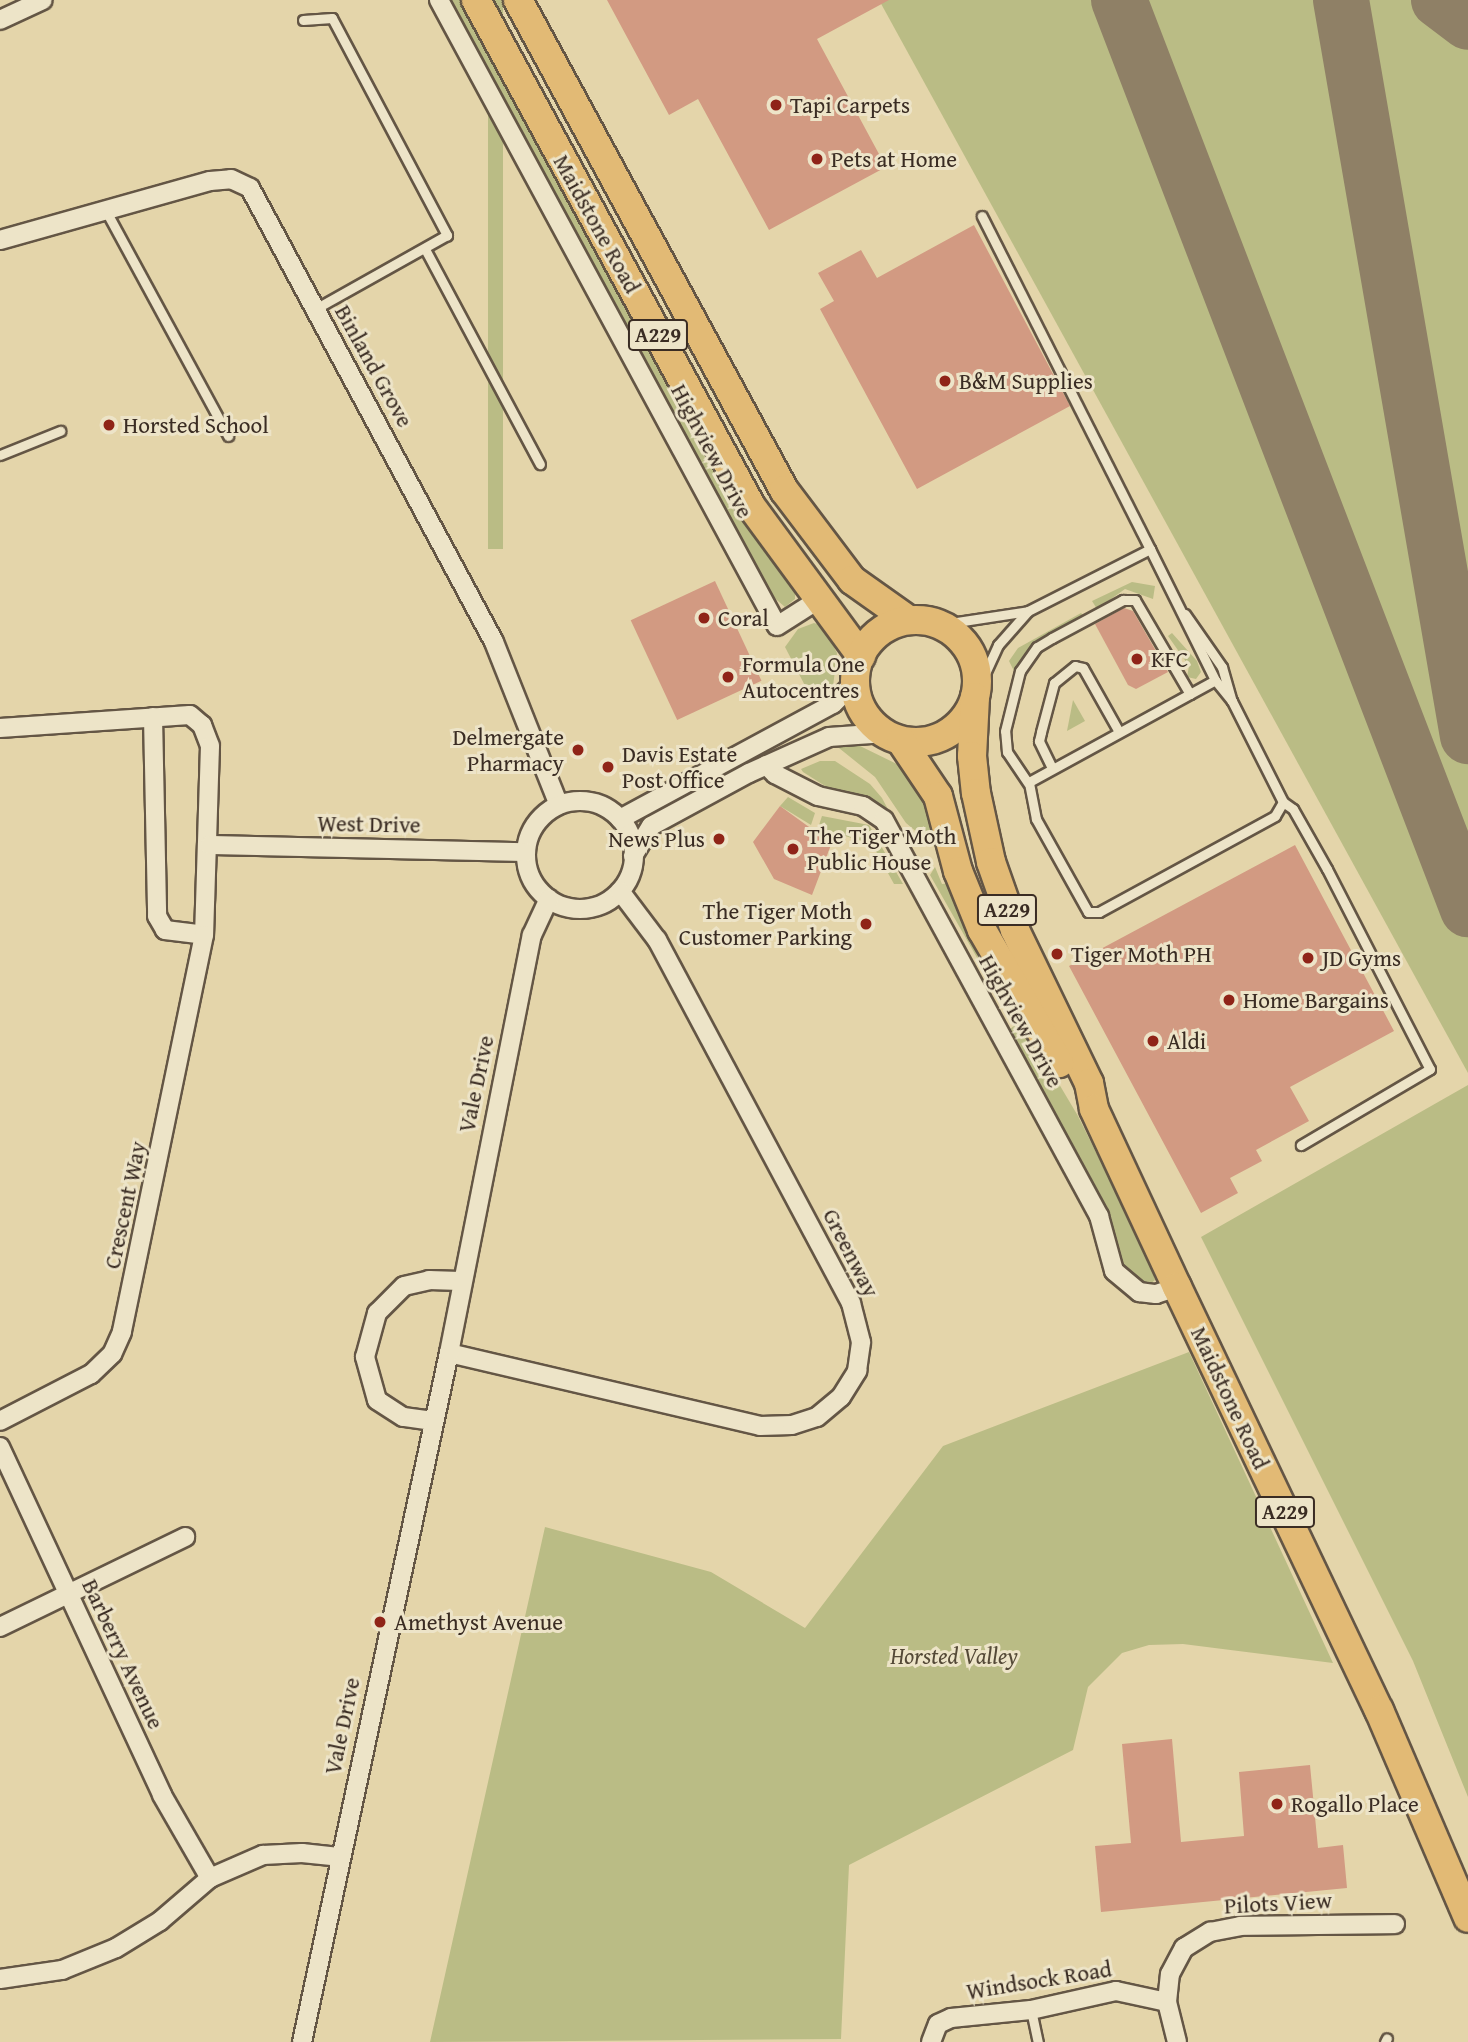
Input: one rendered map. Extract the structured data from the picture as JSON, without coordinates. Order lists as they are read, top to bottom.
{
  "streets": {
    "main road": ["Maidstone Road", "A229"],
    "street": [
      "Binland Grove",
      "Highview Drive",
      "West Drive",
      "Vale Drive",
      "Crescent Way",
      "Greenway",
      "Barberry Avenue",
      "Pilots View",
      "Windsock Road"
    ]
  },
  "crossings": [
    ["Maidstone Road", "A229"],
    ["Maidstone Road", "Highview Drive"],
    ["Binland Grove", "West Drive"],
    ["Binland Grove", "Vale Drive"],
    ["Binland Grove", "Greenway"],
    ["West Drive", "Vale Drive"],
    ["West Drive", "Crescent Way"],
    ["West Drive", "Greenway"],
    ["Vale Drive", "Greenway"],
    ["Pilots View", "Windsock Road"]
  ],
  "parks": ["Horsted Valley"],
  "places": [
    "Tapi Carpets",
    "Pets at Home",
    "B&M Supplies",
    "Horsted School",
    "Coral",
    "KFC",
    "Formula One Autocentres",
    "Delmergate Pharmacy",
    "Davis Estate Post Office",
    "News Plus",
    "The Tiger Moth Public House",
    "The Tiger Moth Customer Parking",
    "Tiger Moth PH",
    "JD Gyms",
    "Home Bargains",
    "Aldi",
    "Amethyst Avenue",
    "Rogallo Place"
  ]
}
